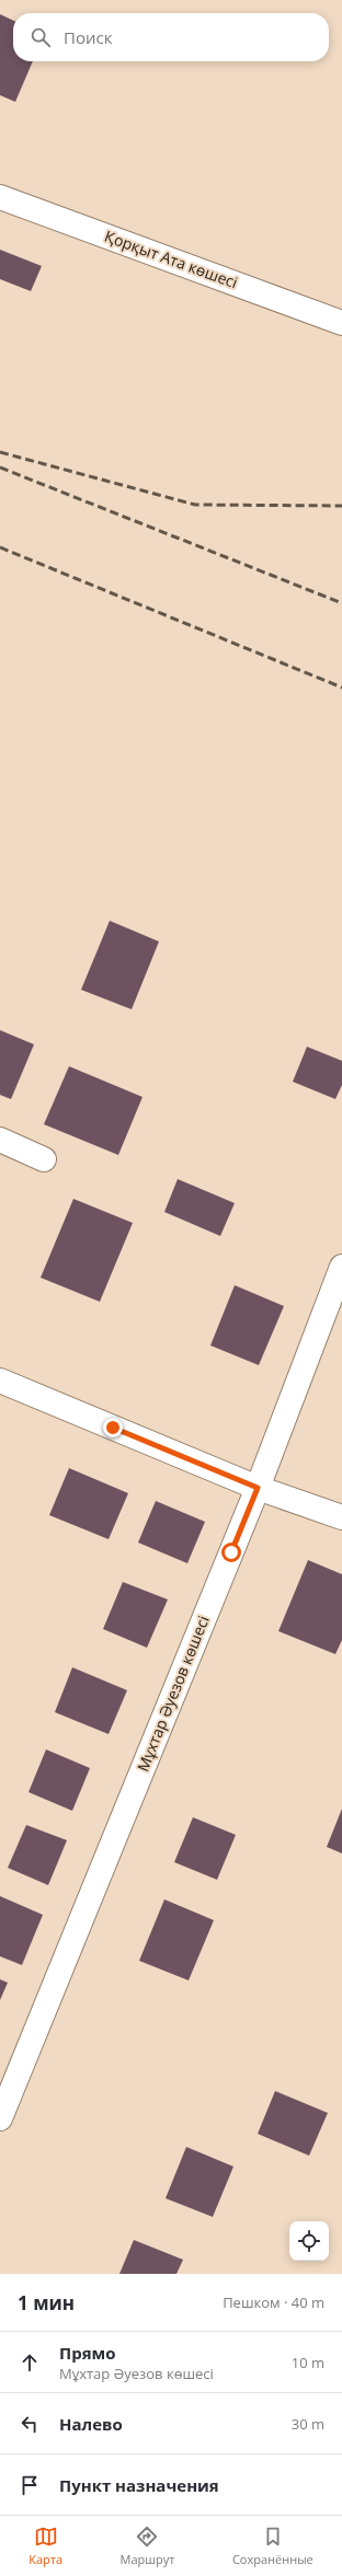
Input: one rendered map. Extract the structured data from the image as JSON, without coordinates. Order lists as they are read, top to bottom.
{
  "streets": {
    "street": ["Қорқыт Ата көшесі", "Мұхтар Әуезов көшесі"]
  },
  "page": {
    "search": "Поиск",
    "heading": ["1 мин", "Пешком · 40 m"],
    "list": [
      ["Прямо", "Мұхтар Әуезов көшесі", "10 m"],
      ["Налево", "30 m"],
      "Пункт назначения"
    ],
    "nav": ["Карта", "Маршрут", "Сохранённые"]
  }
}
